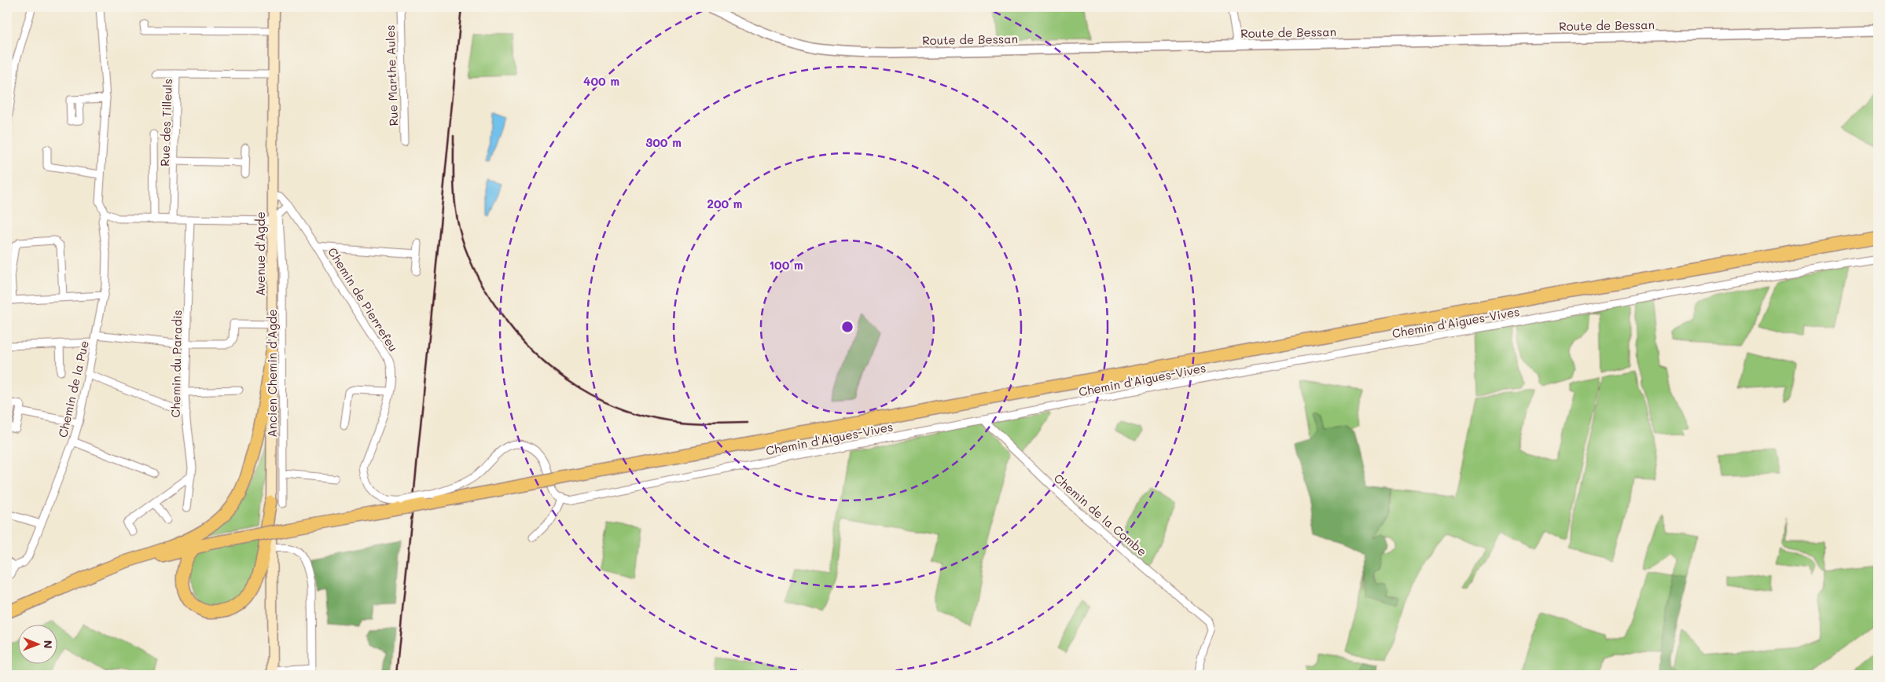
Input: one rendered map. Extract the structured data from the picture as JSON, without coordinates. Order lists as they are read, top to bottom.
{
  "streets": {
    "main road": ["Avenue d'Agde"],
    "street": [
      "Route de Bessan",
      "Rue Marthe Aules",
      "Rue des Tilleuls",
      "Chemin de Pierrefeu",
      "Chemin d'Aigues-Vives",
      "Chemin du Paradis",
      "Ancien Chemin d'Agde",
      "Chemin de la Pue",
      "Chemin de la Combe"
    ]
  },
  "crossings": [
    ["Rue des Tilleuls", "Avenue d'Agde"],
    ["Avenue d'Agde", "Chemin de Pierrefeu"],
    ["Avenue d'Agde", "Ancien Chemin d'Agde"],
    ["Chemin de Pierrefeu", "Ancien Chemin d'Agde"],
    ["Chemin d'Aigues-Vives", "Chemin de la Combe"]
  ],
  "north": "right",
  "rings": [
    "400 m",
    "300 m",
    "200 m",
    "100 m"
  ]
}
